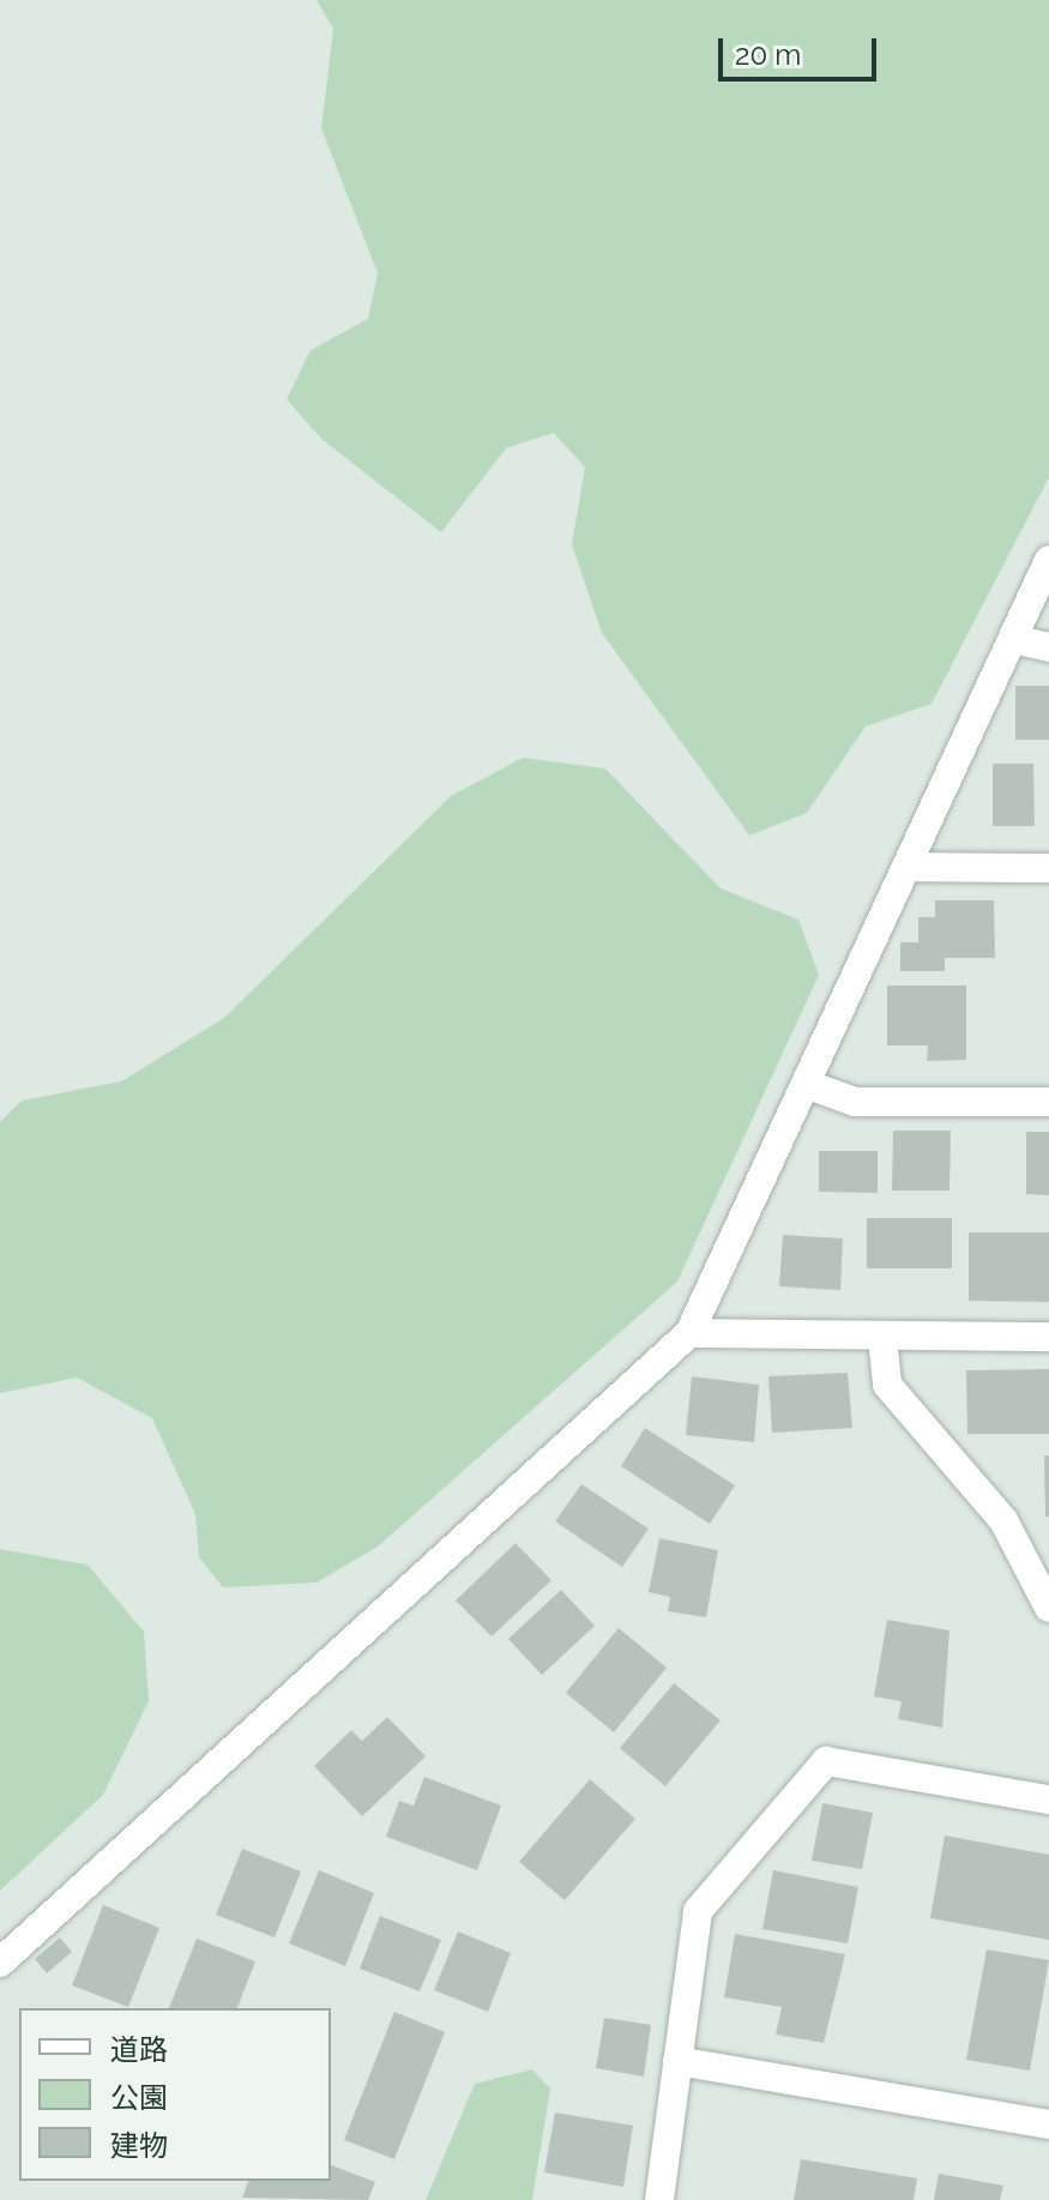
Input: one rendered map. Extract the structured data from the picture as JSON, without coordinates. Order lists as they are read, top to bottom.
{
  "legend": ["道路", "公園", "建物"],
  "scale_bar": "20 m"
}
